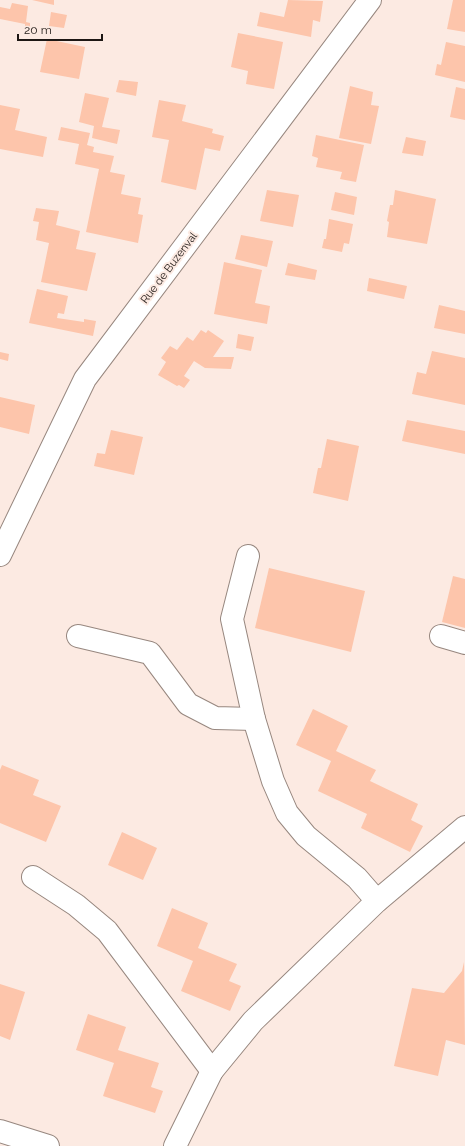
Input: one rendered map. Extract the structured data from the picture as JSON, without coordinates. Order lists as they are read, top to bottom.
{
  "streets": {
    "street": ["Rue de Buzenval"]
  },
  "scale_bar": "20 m"
}
